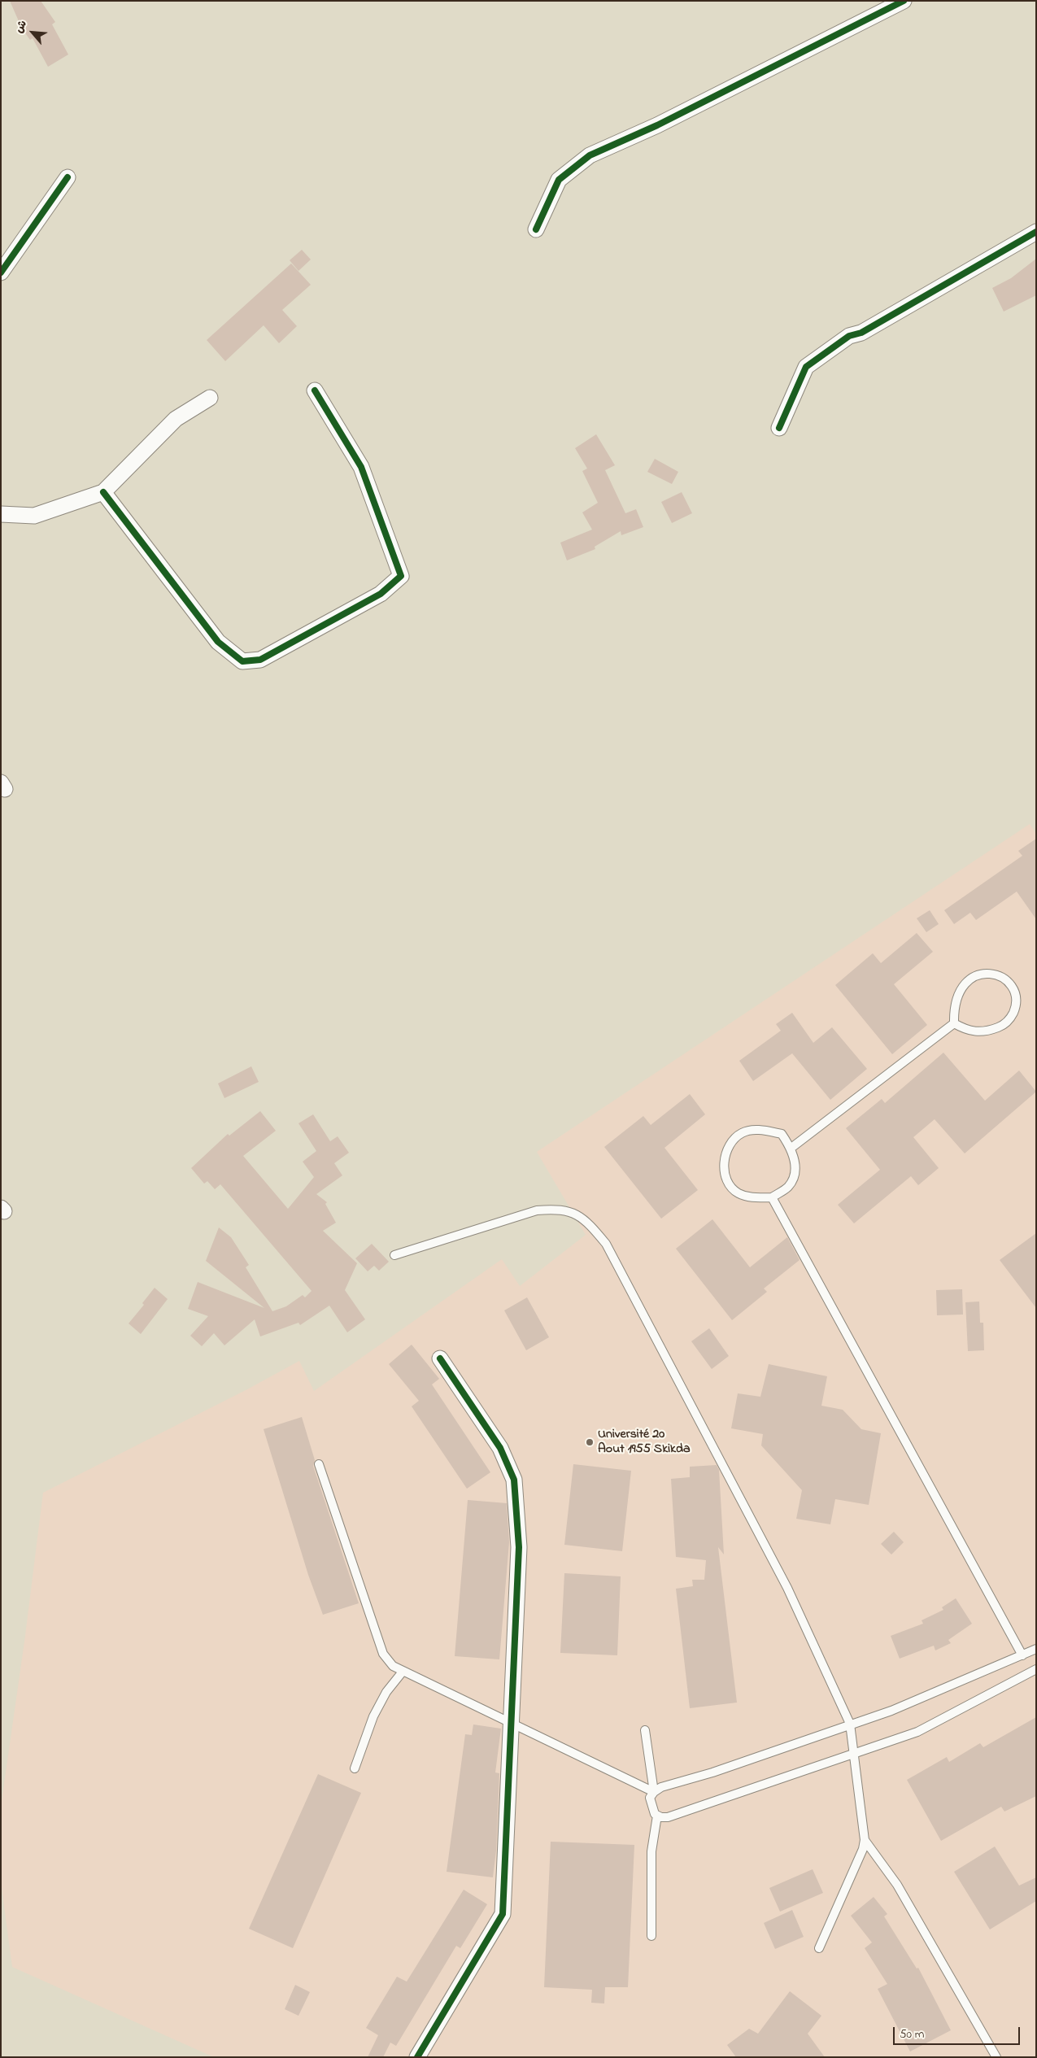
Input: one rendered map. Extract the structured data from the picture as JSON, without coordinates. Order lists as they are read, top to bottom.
{
  "places": ["Université 20 Aout 1955 Skikda"],
  "scale_bar": "50 m",
  "north": "top left"
}
